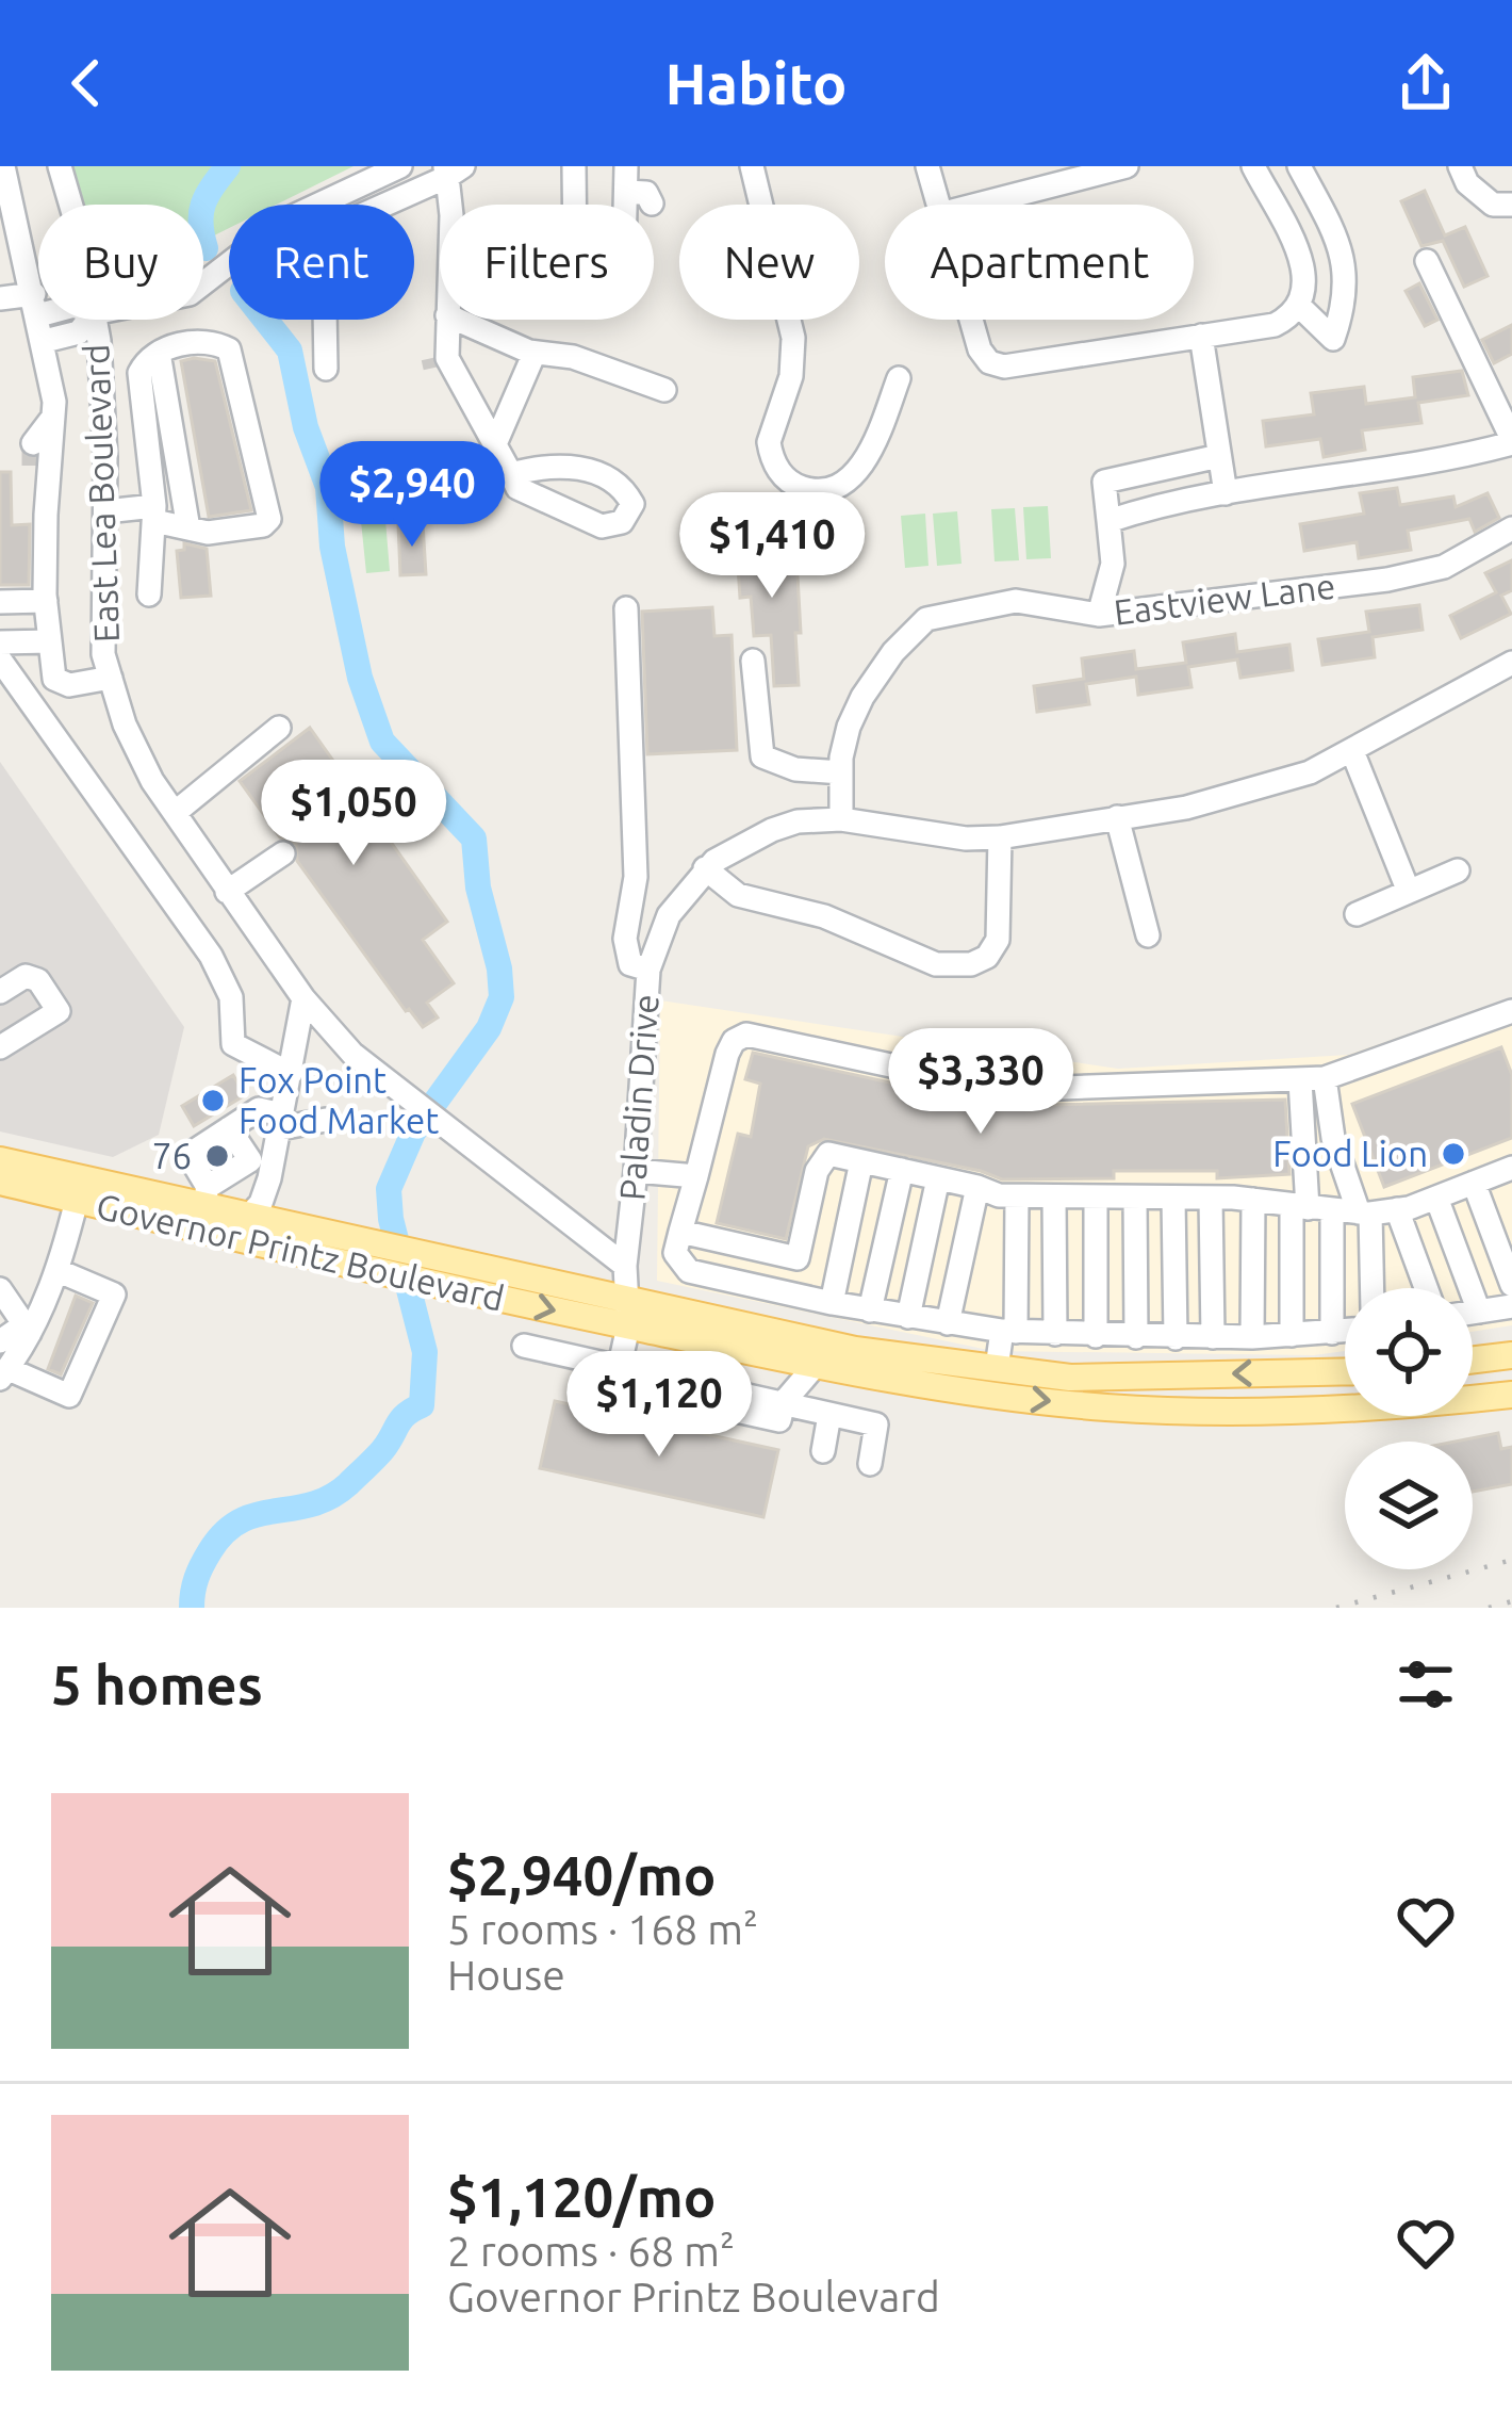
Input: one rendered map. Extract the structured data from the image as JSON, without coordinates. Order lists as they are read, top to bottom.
{
  "streets": {
    "main road": ["Governor Printz Boulevard"],
    "street": ["East Lea Boulevard", "Eastview Lane", "Paladin Drive"]
  },
  "crossings": [
    ["East Lea Boulevard", "Paladin Drive"],
    ["Eastview Lane", "Paladin Drive"],
    ["Paladin Drive", "Governor Printz Boulevard"]
  ],
  "places": ["Fox Point Food Market", "Food Lion", "76"],
  "page": {
    "header": "Habito",
    "chip": [
      "Buy",
      "Rent",
      "Filters",
      "New",
      "Apartment"
    ],
    "price": [
      "$2,940",
      "$1,410",
      "$1,050",
      "$3,330",
      "$1,120"
    ],
    "heading": "5 homes",
    "list": [
      {
        "name": "$2,940/mo",
        "note": "5 rooms · 168 m² · House"
      },
      {
        "name": "$1,120/mo",
        "note": "2 rooms · 68 m² · Governor Printz Boulevard"
      }
    ]
  }
}
